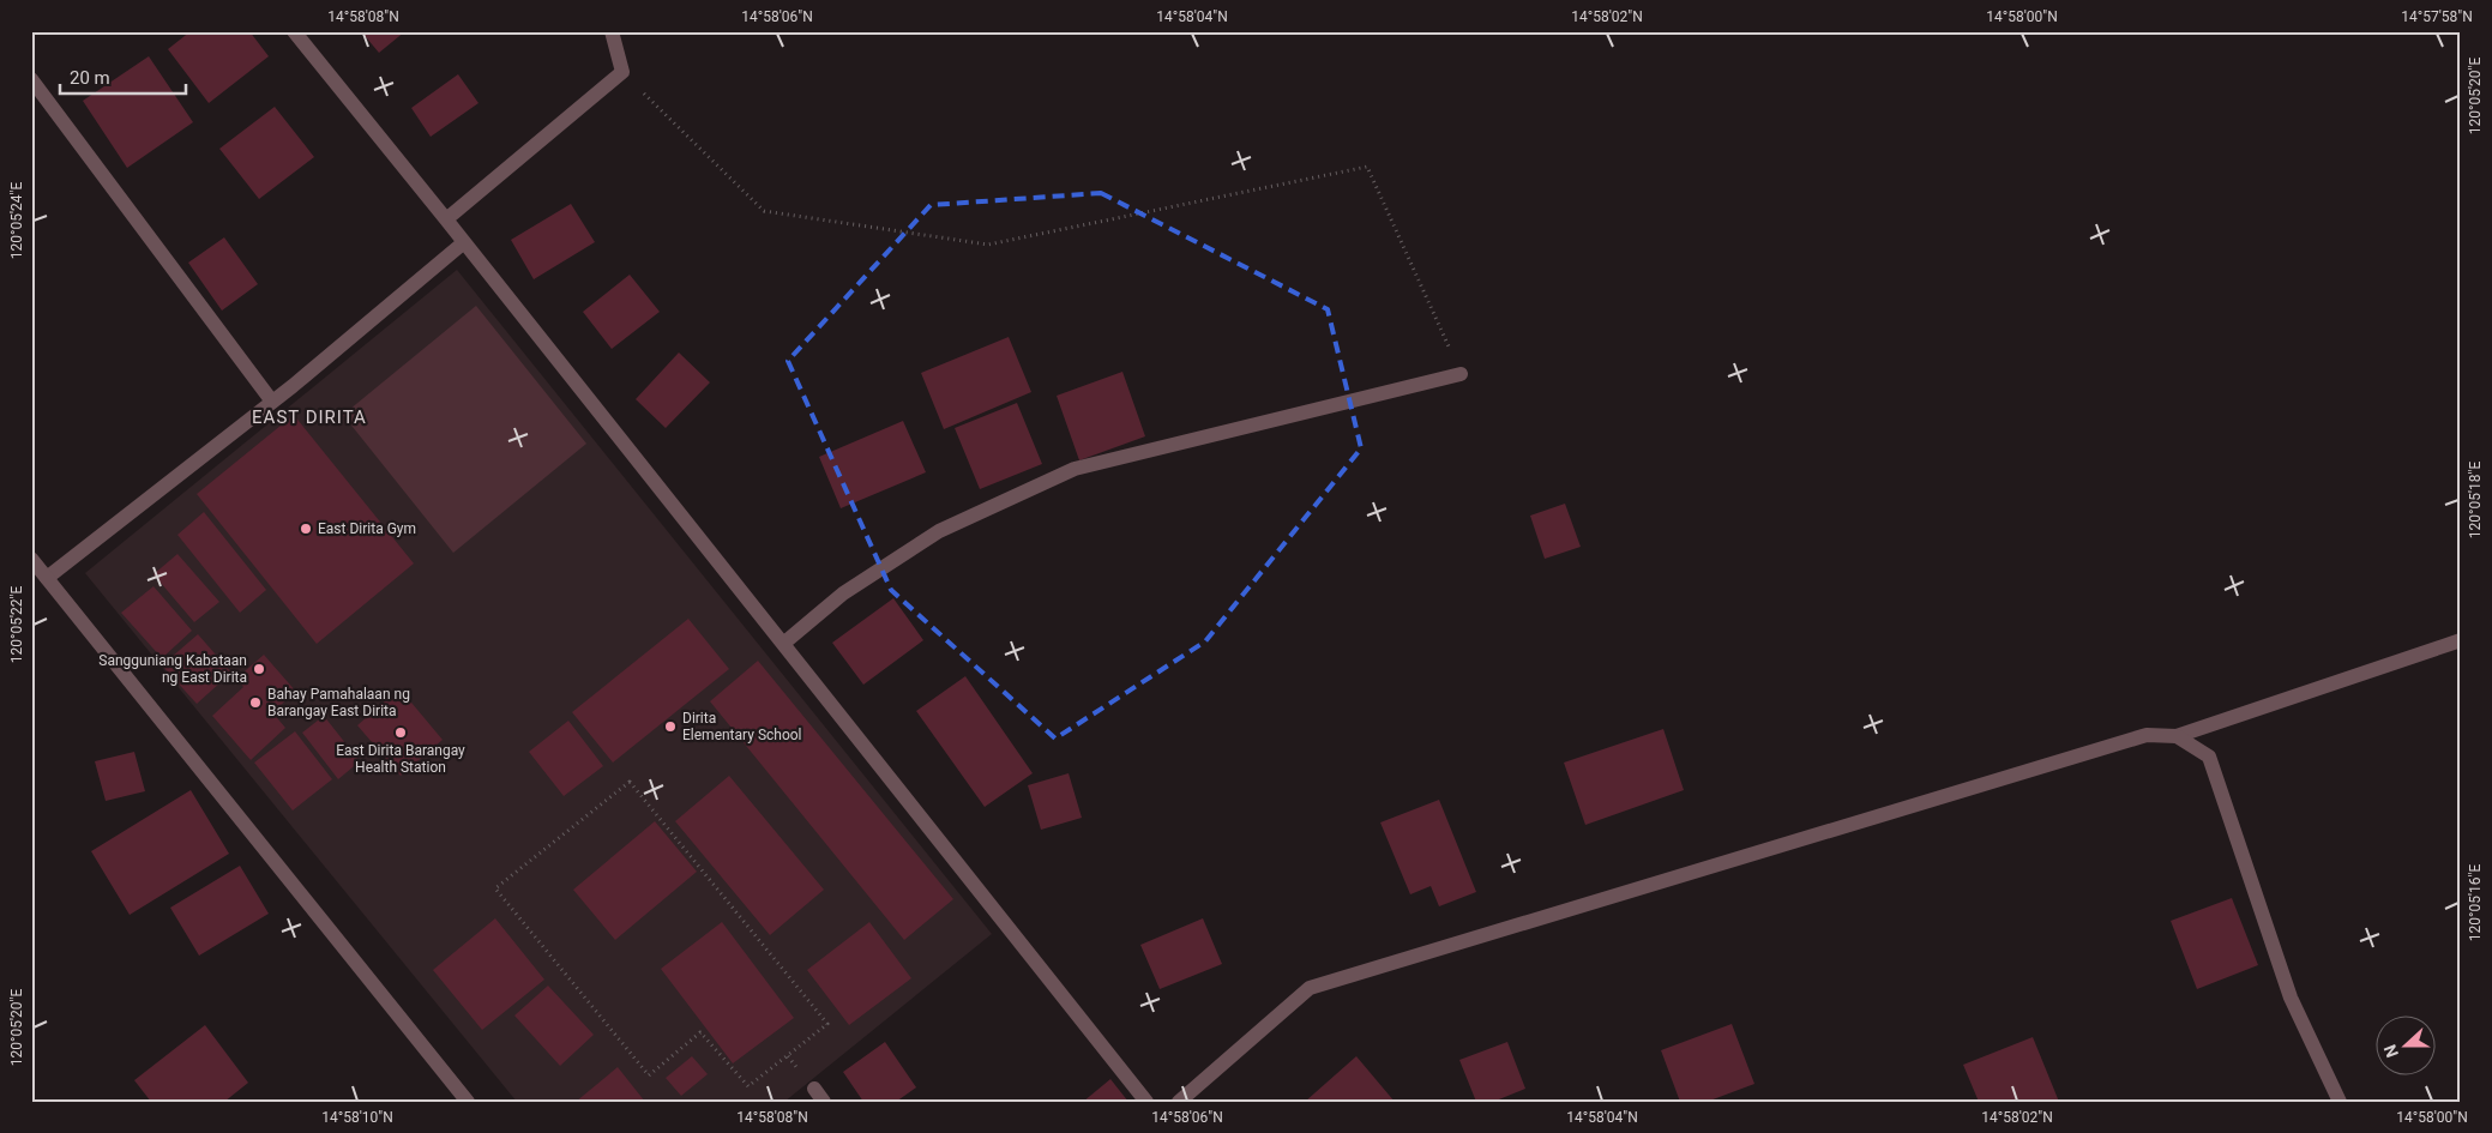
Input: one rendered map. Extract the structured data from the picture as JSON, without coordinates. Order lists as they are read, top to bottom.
{
  "districts": ["EAST DIRITA"],
  "places": [
    "East Dirita Gym",
    "Sangguniang Kabataan ng East Dirita",
    "Bahay Pamahalaan ng Barangay East Dirita",
    "Dirita Elementary School",
    "East Dirita Barangay Health Station"
  ],
  "scale_bar": "20 m",
  "north": "left",
  "coordinates": [
    "14°58'08\"N",
    "14°58'06\"N",
    "14°58'04\"N",
    "14°58'02\"N",
    "14°58'00\"N",
    "14°57'58\"N",
    "120°05'20\"E",
    "120°05'24\"E",
    "120°05'18\"E",
    "120°05'22\"E",
    "120°05'16\"E",
    "14°58'10\"N"
  ]
}
